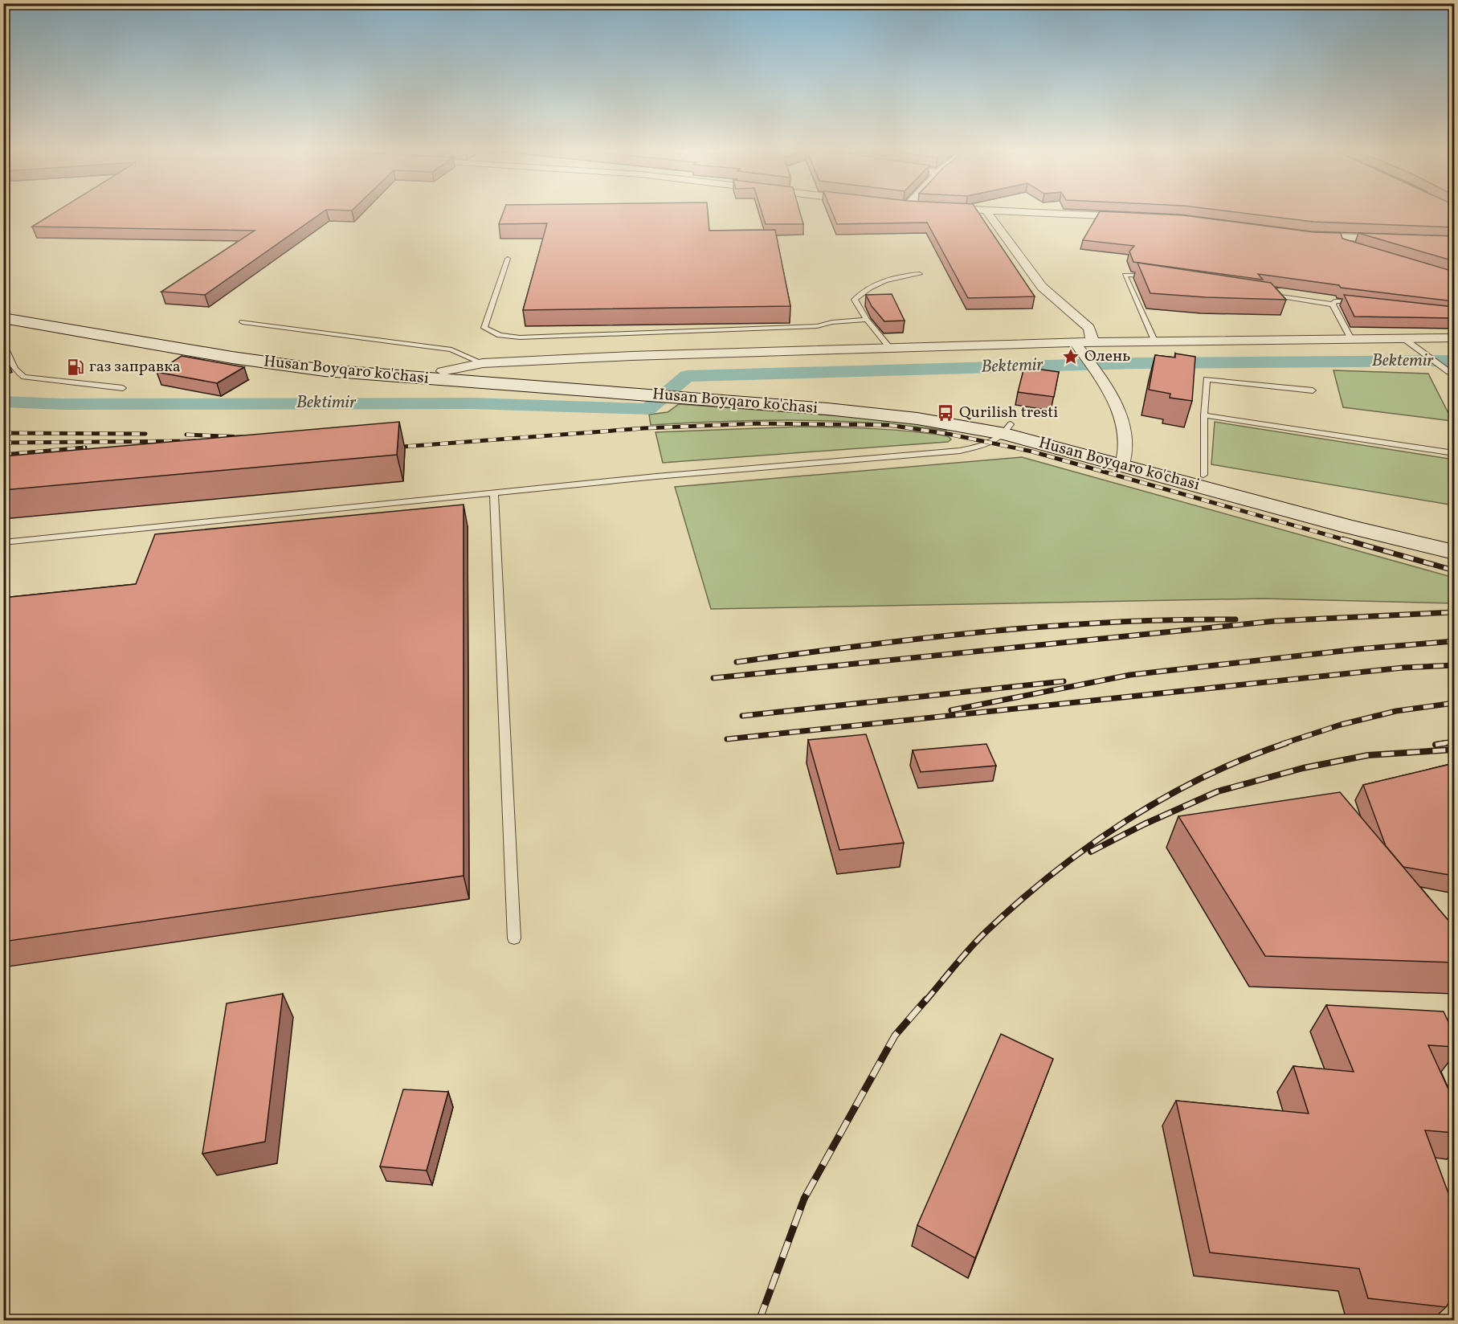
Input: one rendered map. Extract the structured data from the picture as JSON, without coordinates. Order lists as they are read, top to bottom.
{
  "streets": {
    "main road": ["Husan Boyqaro ko'chasi"]
  },
  "water": ["Bektemir", "Bektimir"],
  "places": {
    "place": ["Олень"],
    "fuel station": ["газ заправка"],
    "bus stop": ["Qurilish tresti"]
  }
}
